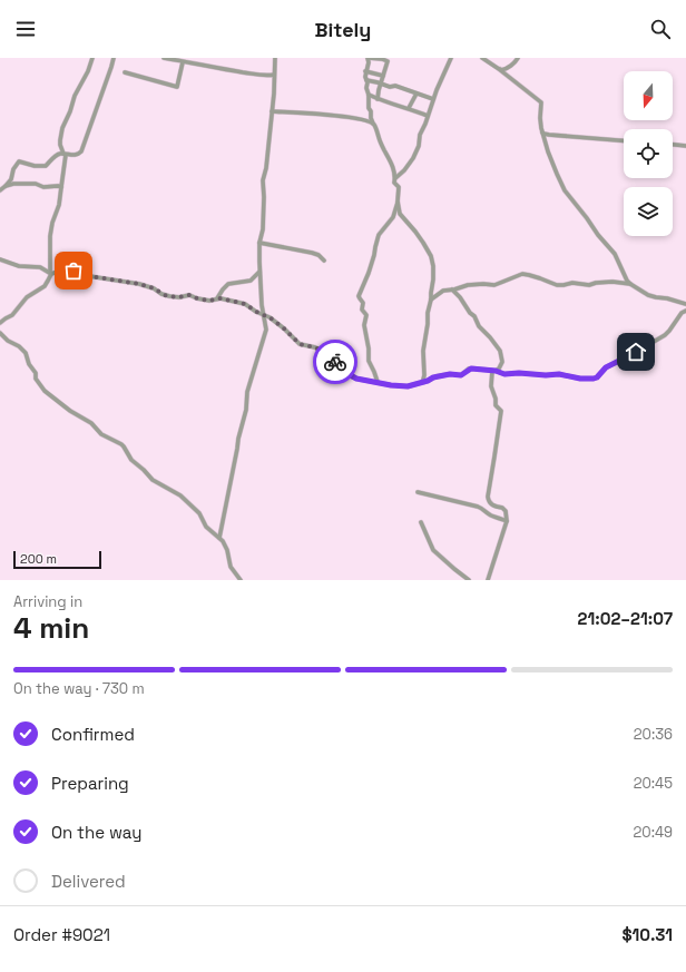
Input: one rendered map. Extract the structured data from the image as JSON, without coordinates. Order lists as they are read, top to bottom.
{
  "scale_bar": "200 m",
  "north": "bottom",
  "page": {
    "header": "Bitely",
    "scale": "200 m",
    "heading": ["4 min", "Arriving in", "21:02–21:07"],
    "panel": ["Order #9021", "$10.31"],
    "bar": "On the way · 730 m",
    "list": [
      ["Confirmed", "20:36"],
      ["Preparing", "20:45"],
      ["On the way", "20:49"],
      "Delivered"
    ]
  }
}
